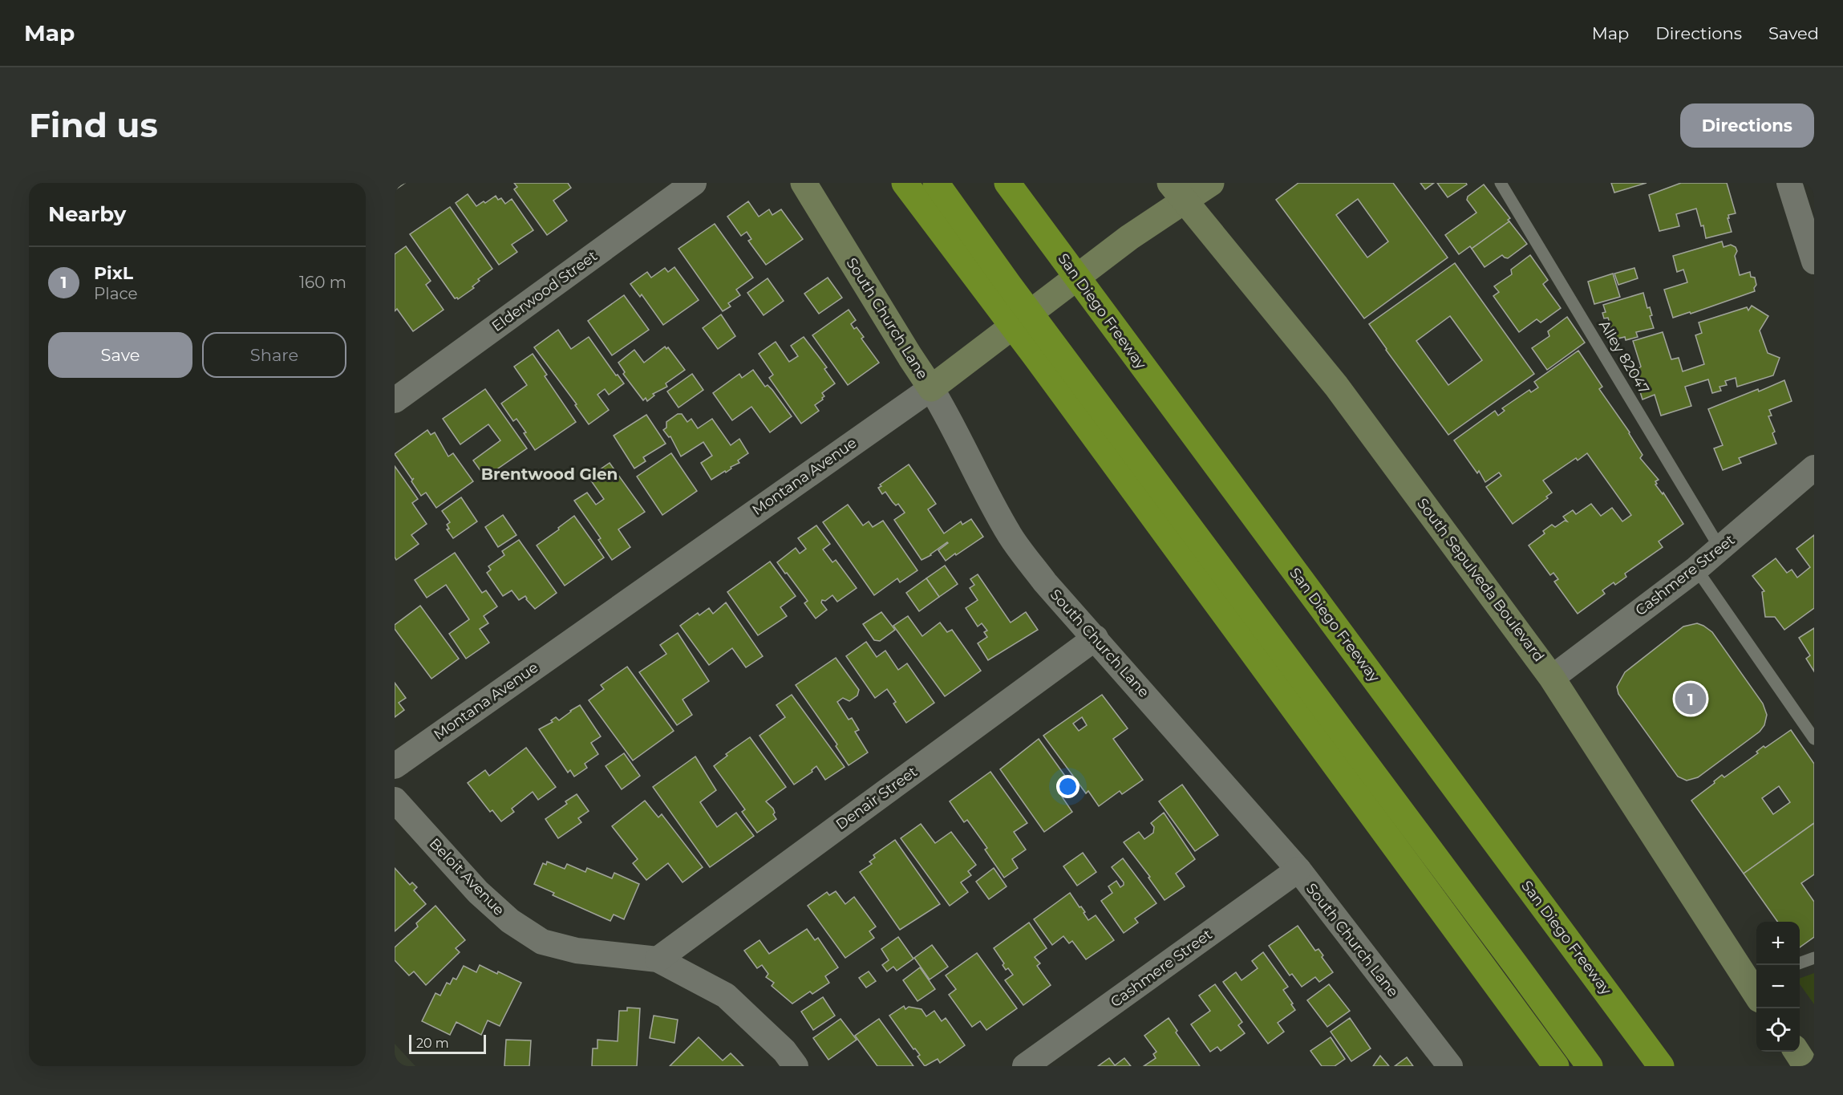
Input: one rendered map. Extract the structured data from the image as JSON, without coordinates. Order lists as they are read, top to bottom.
{
  "streets": {
    "highway": ["San Diego Freeway"],
    "main road": ["South Church Lane", "Montana Avenue", "South Sepulveda Boulevard"],
    "street": [
      "Elderwood Street",
      "Cashmere Street",
      "Denair Street",
      "Beloit Avenue"
    ],
    "lane": ["Alley 82047"]
  },
  "crossings": [
    ["South Church Lane", "Montana Avenue"],
    ["South Church Lane", "Cashmere Street"],
    ["South Church Lane", "Denair Street"],
    ["Alley 82047", "Cashmere Street"],
    ["Montana Avenue", "South Sepulveda Boulevard"],
    ["Cashmere Street", "South Sepulveda Boulevard"],
    ["Denair Street", "Beloit Avenue"]
  ],
  "districts": ["Brentwood Glen"],
  "scale_bar": "20 m",
  "page": {
    "header": "Map",
    "nav": ["Map", "Directions", "Saved"],
    "buttons": [
      "Directions",
      ["Save", "Share"]
    ],
    "title": "Find us",
    "heading": "Nearby",
    "list": [
      {
        "mark": "1",
        "name": "PixL",
        "note": "Place",
        "value": "160 m"
      }
    ],
    "pins": "1",
    "map_buttons": ["+", "−"],
    "scale": "20 m"
  }
}
